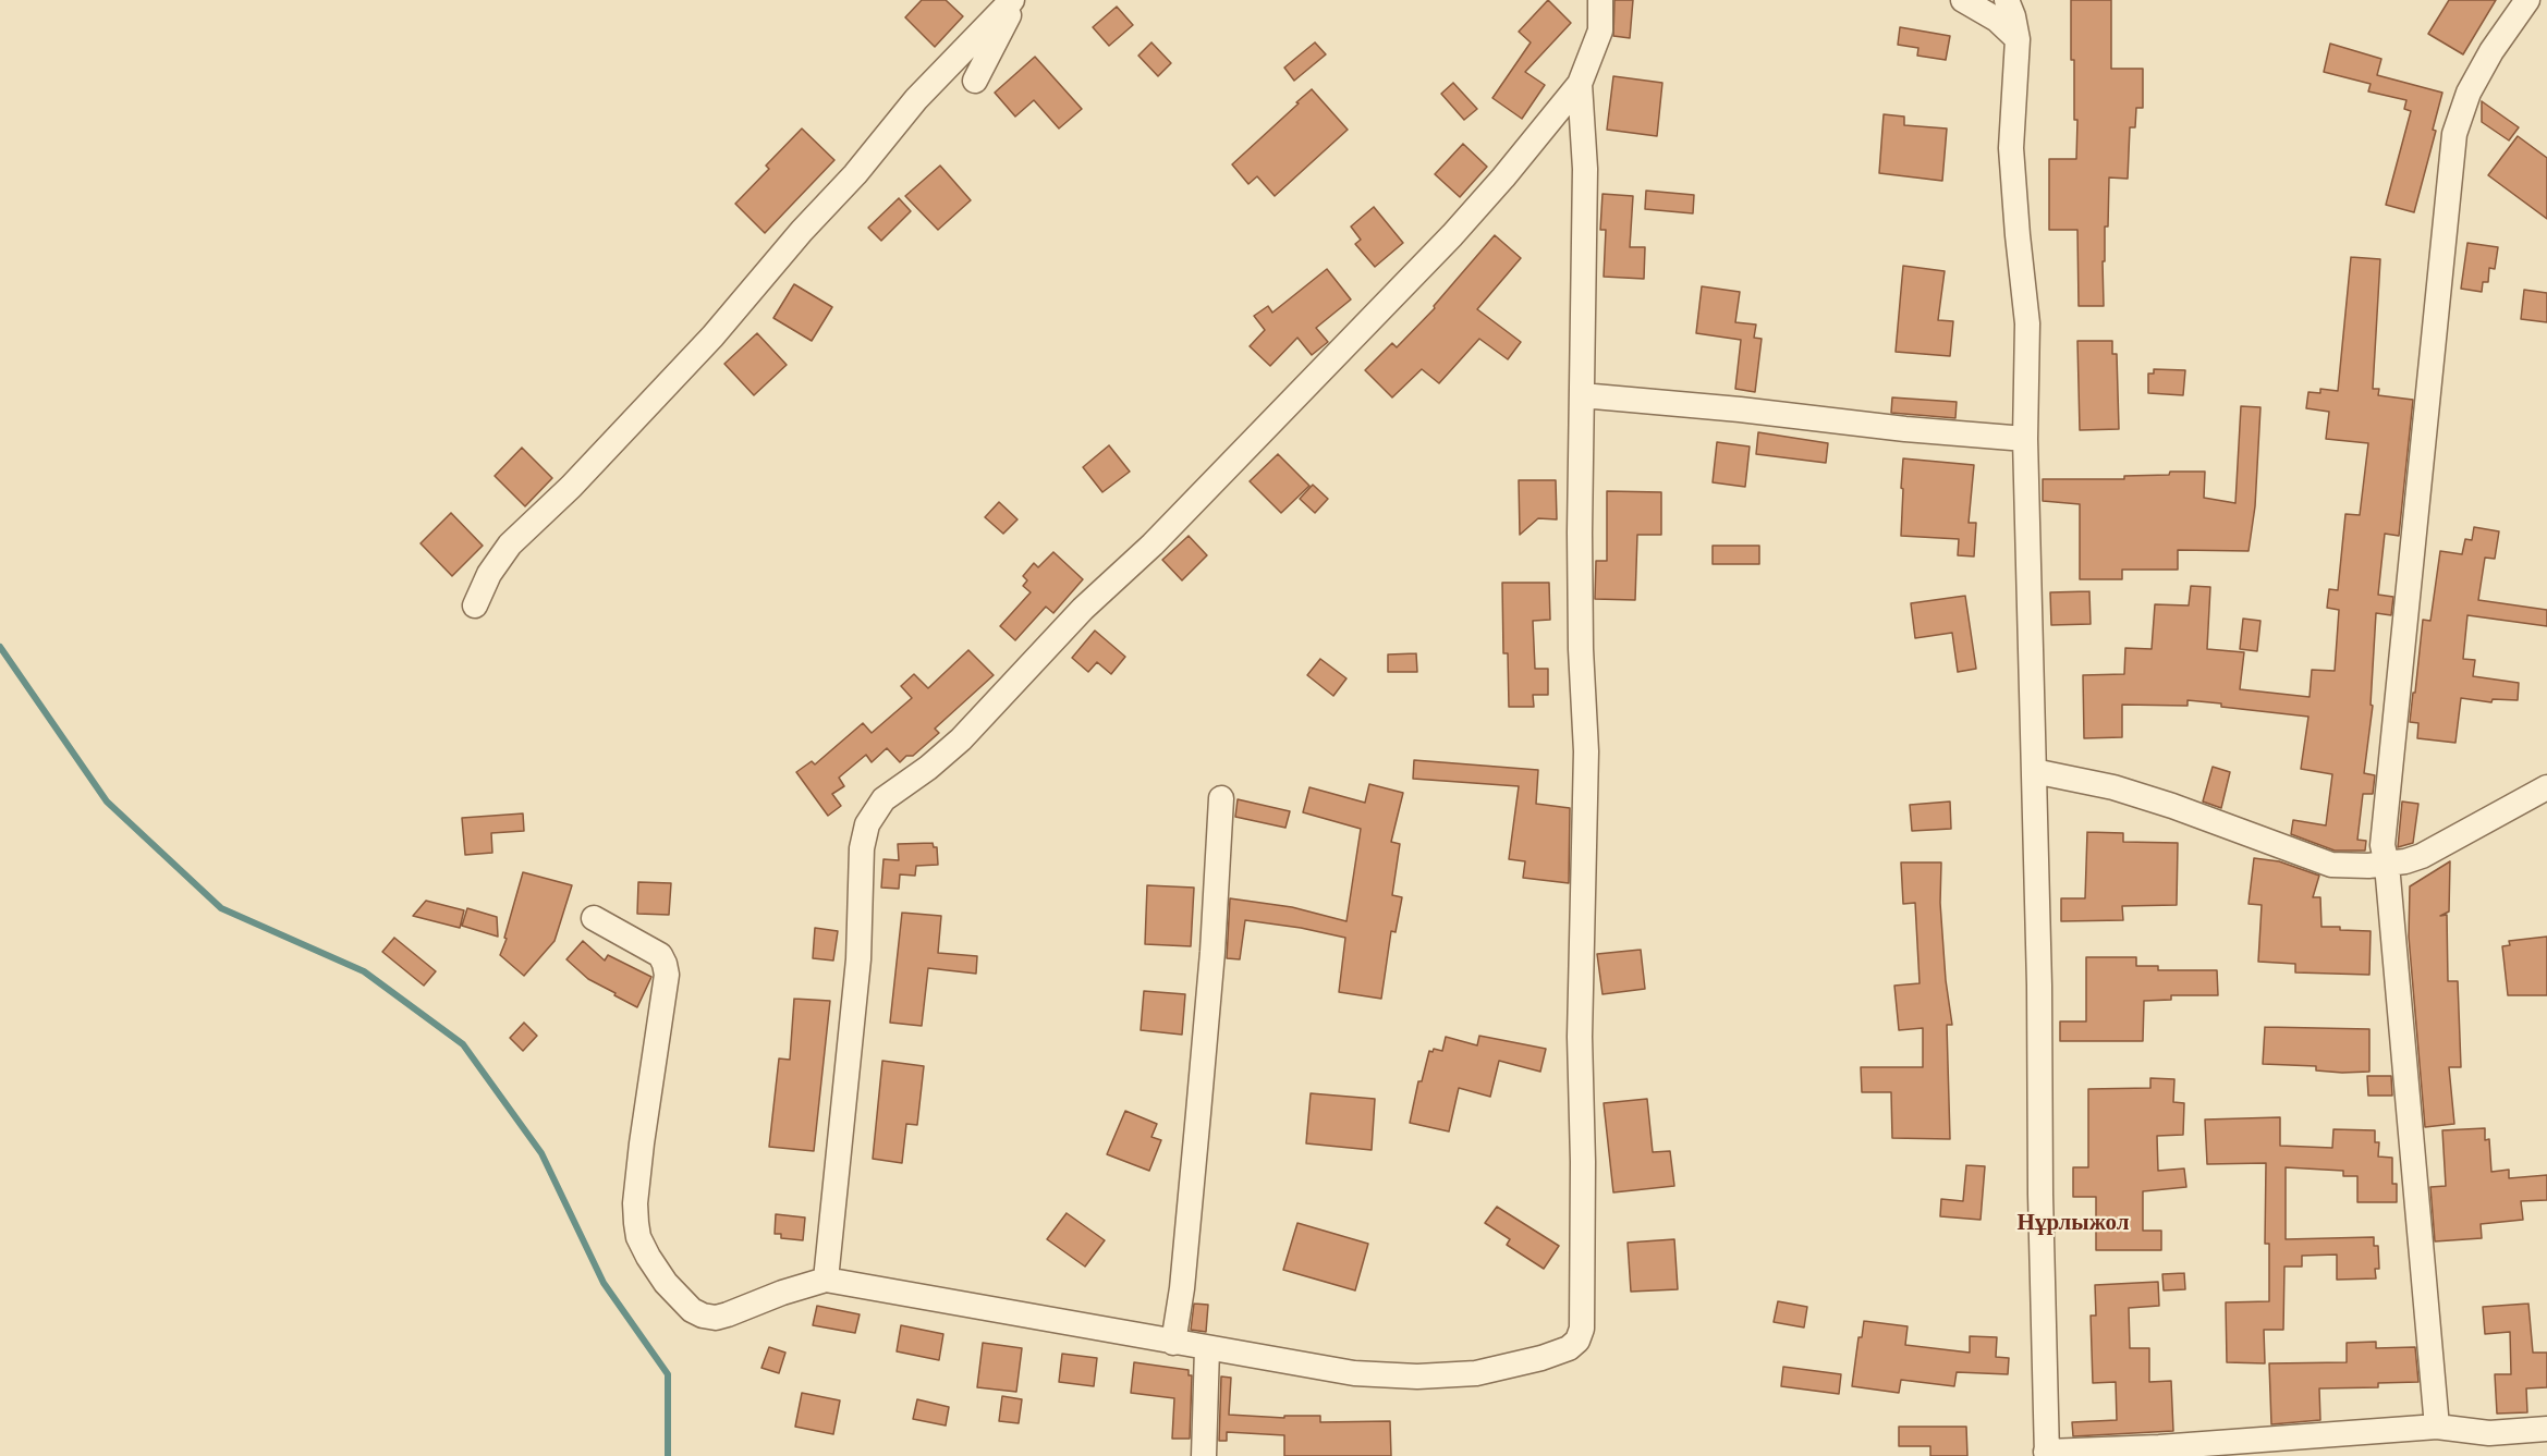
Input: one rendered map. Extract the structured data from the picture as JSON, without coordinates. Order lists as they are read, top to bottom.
{
  "districts": ["Нұрлыжол"]
}
